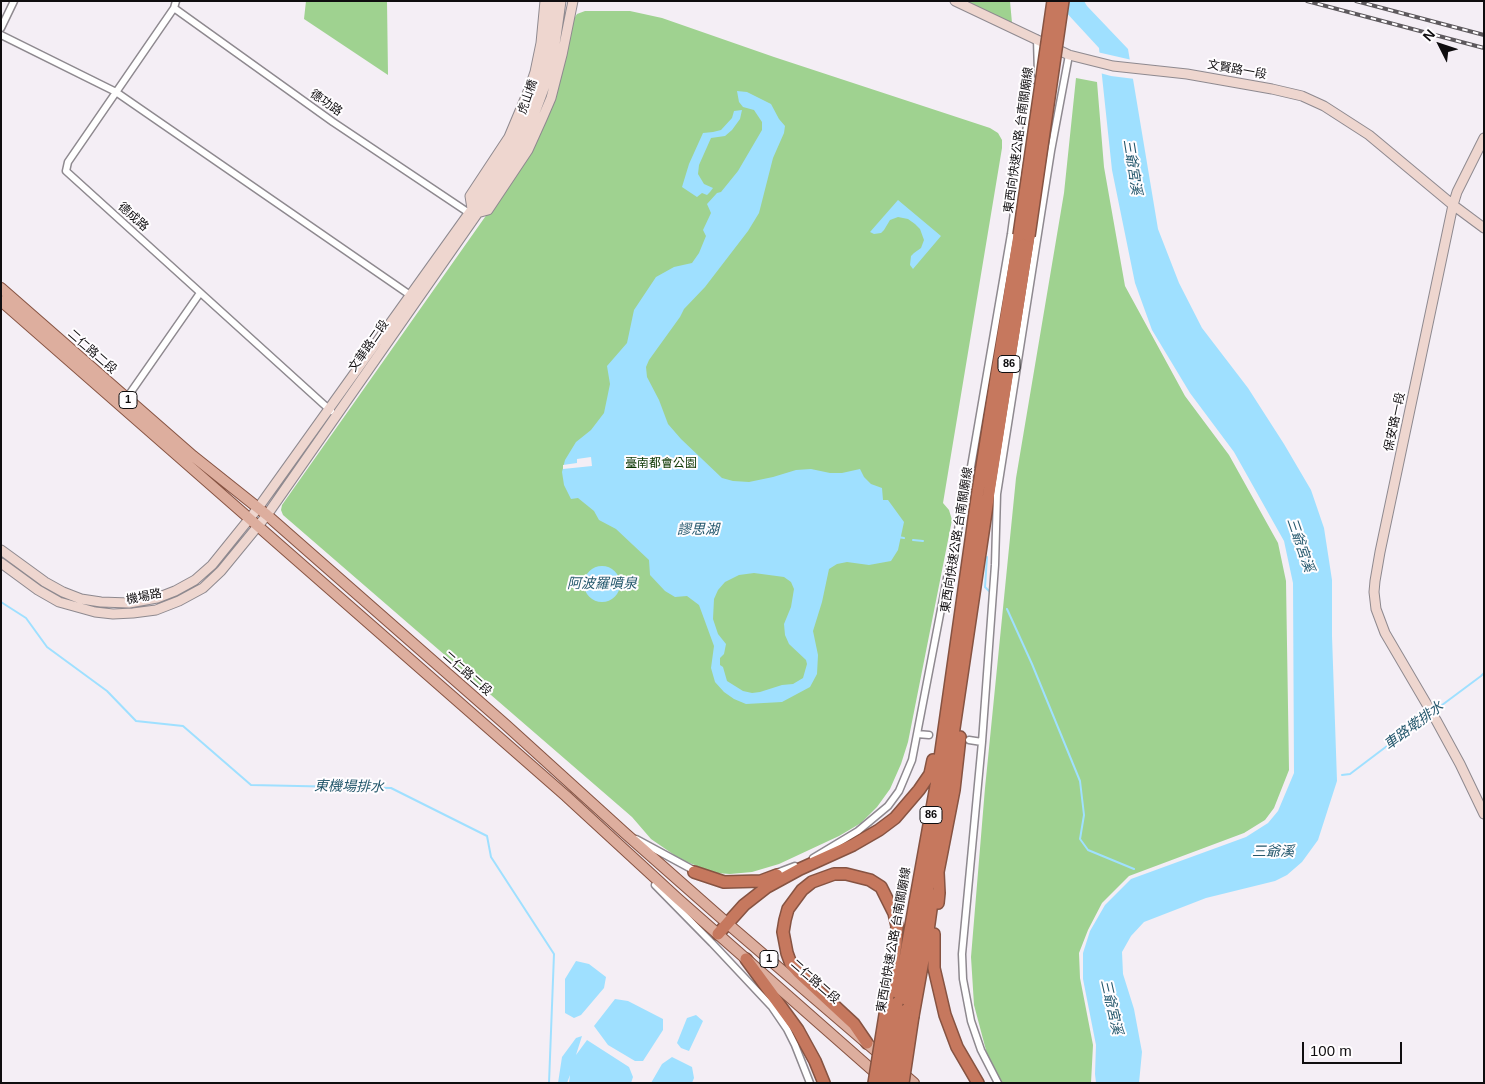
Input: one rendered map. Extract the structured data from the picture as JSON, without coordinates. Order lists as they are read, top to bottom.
{
  "streets": {
    "highway": ["東西向快速公路 台南關廟線", "86"],
    "main road": ["二仁路二段", "1"],
    "street": [
      "文賢路一段",
      "虎山橋",
      "德功路",
      "德成路",
      "文華路二段",
      "保安路一段",
      "機場路"
    ]
  },
  "crossings": [
    ["文賢路一段", "保安路一段"],
    ["虎山橋", "文華路二段"],
    ["德功路", "德成路"],
    ["德功路", "文華路二段"],
    ["東西向快速公路 台南關廟線", "二仁路二段"],
    ["德成路", "文華路二段"],
    ["文華路二段", "二仁路二段"],
    ["文華路二段", "機場路"],
    ["二仁路二段", "機場路"]
  ],
  "water": [
    "三爺宮溪",
    "謬思湖",
    "阿波羅噴泉",
    "車路墘排水",
    "東機場排水",
    "三爺溪"
  ],
  "parks": ["臺南都會公園"],
  "scale_bar": "100 m",
  "north": "top left"
}
